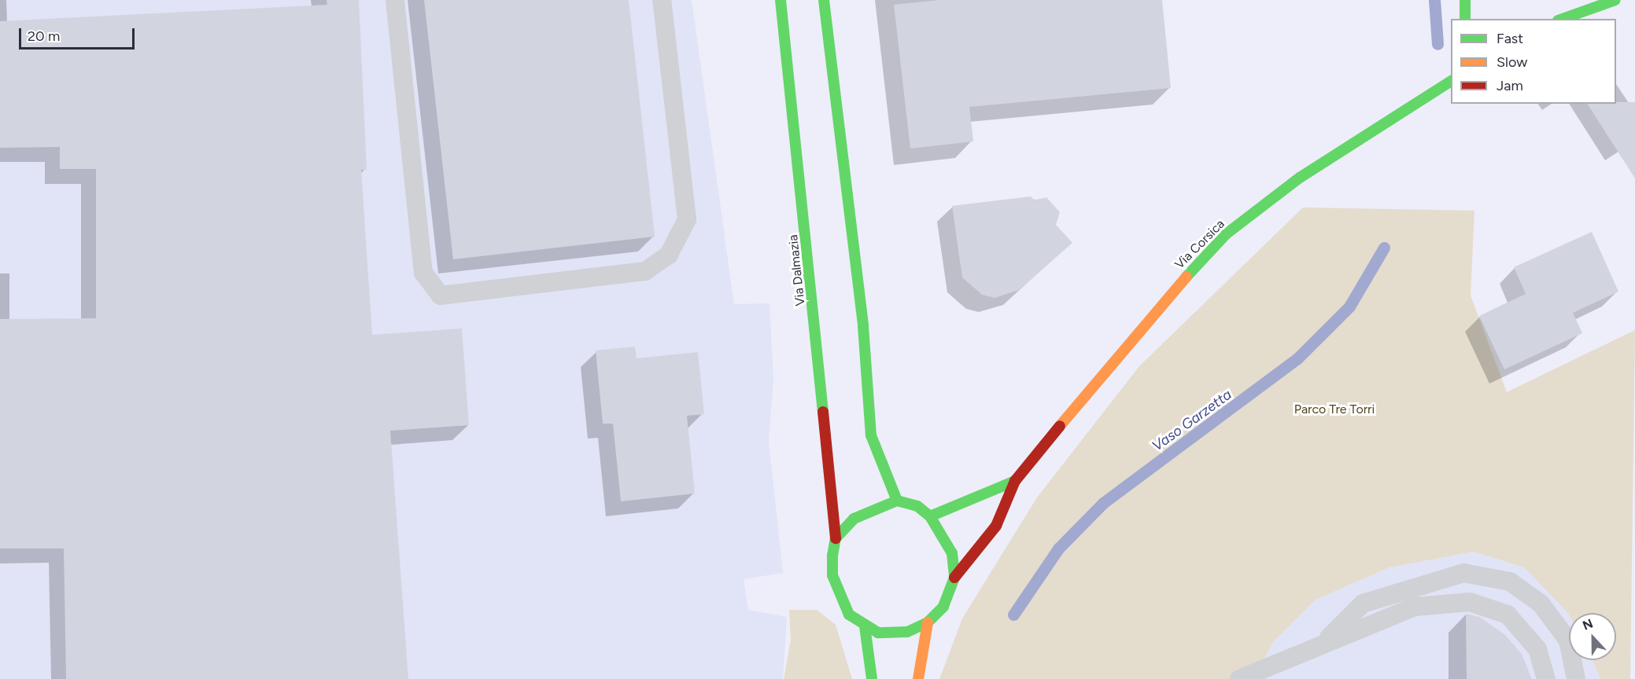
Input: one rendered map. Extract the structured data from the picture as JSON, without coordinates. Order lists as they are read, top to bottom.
{
  "streets": {
    "main road": ["Via Corsica", "Via Dalmazia"]
  },
  "crossings": [
    ["Via Corsica", "Via Dalmazia"]
  ],
  "water": ["Vaso Garzetta"],
  "parks": ["Parco Tre Torri"],
  "legend": ["Fast", "Slow", "Jam"],
  "scale_bar": "20 m",
  "north": "top"
}
